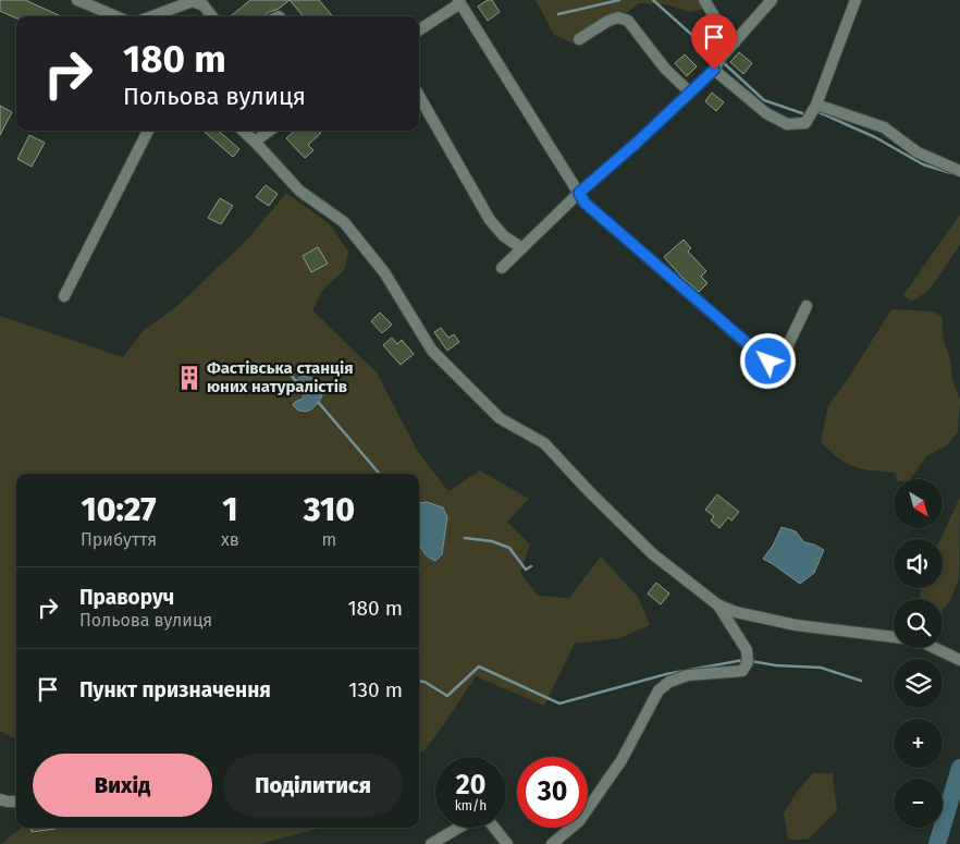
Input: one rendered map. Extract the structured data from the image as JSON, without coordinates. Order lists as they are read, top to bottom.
{
  "places": {
    "building": ["Фастівська станція юних натуралістів"]
  },
  "north": "bottom right",
  "page": {
    "turn": ["180 m", "Польова вулиця"],
    "eta": [
      "10:27",
      "Прибуття",
      "1",
      "хв",
      "310",
      "m"
    ],
    "map_buttons": ["+", "−"],
    "list": [
      {
        "name": "Праворуч",
        "note": "Польова вулиця",
        "value": "180 m"
      },
      {
        "name": "Пункт призначення",
        "value": "130 m"
      }
    ],
    "buttons": ["Вихід", "Поділитися"],
    "speed": "20 km/h",
    "limit": "30"
  }
}
